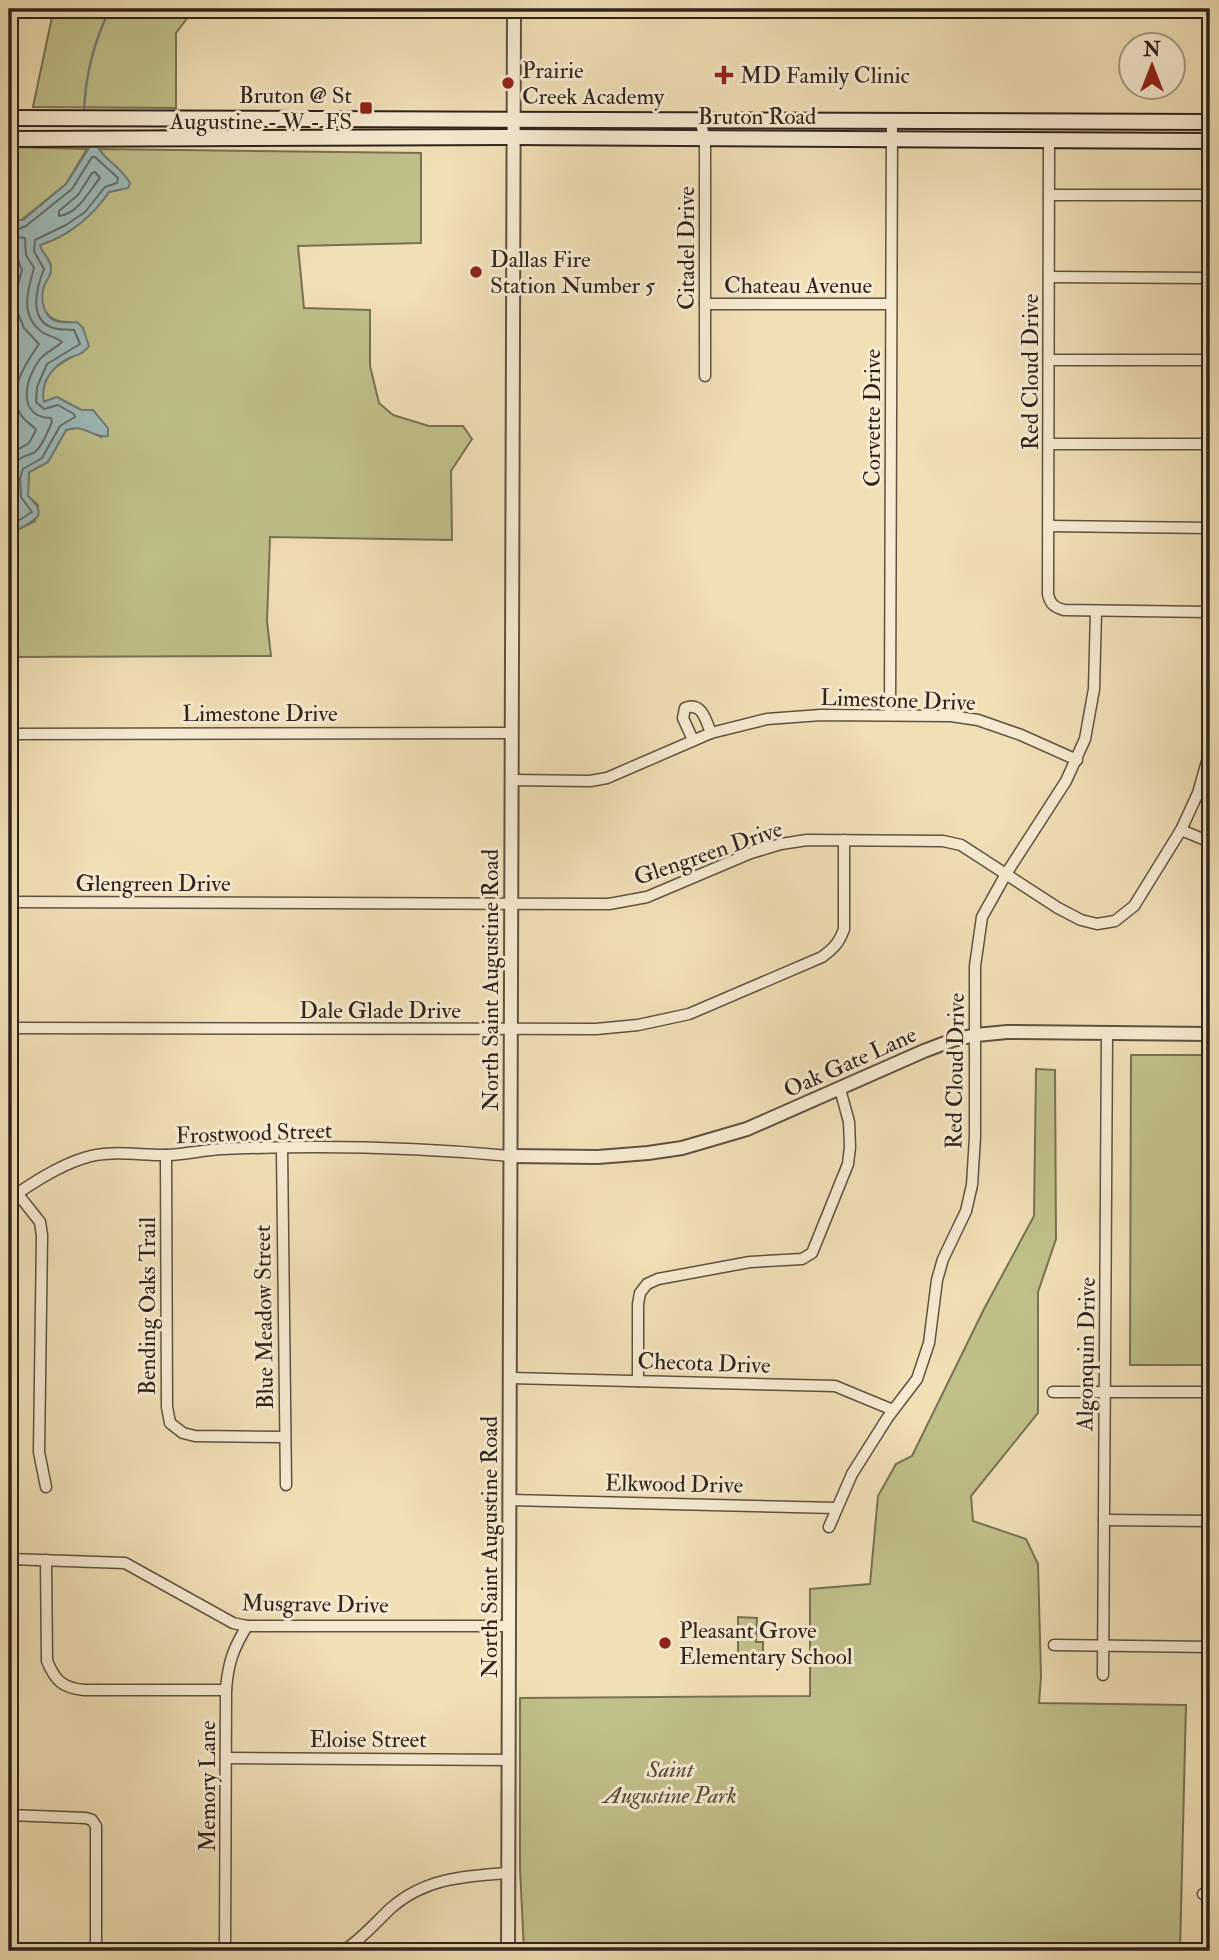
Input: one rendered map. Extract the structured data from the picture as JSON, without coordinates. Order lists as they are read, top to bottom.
{
  "streets": {
    "main road": ["Bruton Road"],
    "street": [
      "Citadel Drive",
      "Chateau Avenue",
      "Red Cloud Drive",
      "Corvette Drive",
      "Limestone Drive",
      "Glengreen Drive",
      "North Saint Augustine Road",
      "Dale Glade Drive",
      "Oak Gate Lane",
      "Frostwood Street",
      "Bending Oaks Trail",
      "Blue Meadow Street",
      "Algonquin Drive",
      "Checota Drive",
      "Elkwood Drive",
      "Musgrave Drive",
      "Eloise Street",
      "Memory Lane"
    ]
  },
  "crossings": [
    ["Bruton Road", "Citadel Drive"],
    ["Bruton Road", "Red Cloud Drive"],
    ["Bruton Road", "Corvette Drive"],
    ["Bruton Road", "North Saint Augustine Road"],
    ["Citadel Drive", "Chateau Avenue"],
    ["Chateau Avenue", "Corvette Drive"],
    ["Red Cloud Drive", "Limestone Drive"],
    ["Red Cloud Drive", "Glengreen Drive"],
    ["Red Cloud Drive", "Oak Gate Lane"],
    ["Red Cloud Drive", "Checota Drive"],
    ["Red Cloud Drive", "Elkwood Drive"],
    ["Corvette Drive", "Limestone Drive"],
    ["Limestone Drive", "North Saint Augustine Road"],
    ["Glengreen Drive", "North Saint Augustine Road"],
    ["Glengreen Drive", "Dale Glade Drive"],
    ["North Saint Augustine Road", "Dale Glade Drive"],
    ["North Saint Augustine Road", "Oak Gate Lane"],
    ["North Saint Augustine Road", "Frostwood Street"],
    ["North Saint Augustine Road", "Checota Drive"],
    ["North Saint Augustine Road", "Elkwood Drive"],
    ["North Saint Augustine Road", "Musgrave Drive"],
    ["North Saint Augustine Road", "Eloise Street"],
    ["Oak Gate Lane", "Frostwood Street"],
    ["Oak Gate Lane", "Algonquin Drive"],
    ["Frostwood Street", "Bending Oaks Trail"],
    ["Frostwood Street", "Blue Meadow Street"],
    ["Bending Oaks Trail", "Blue Meadow Street"],
    ["Musgrave Drive", "Memory Lane"],
    ["Eloise Street", "Memory Lane"]
  ],
  "parks": ["Saint Augustine Park"],
  "places": {
    "health": ["MD Family Clinic"],
    "other": ["Prairie Creek Academy", "Dallas Fire Station Number 5", "Pleasant Grove Elementary School"],
    "transit": ["Bruton @ St Augustine - W - FS"]
  },
  "north": "top"
}
